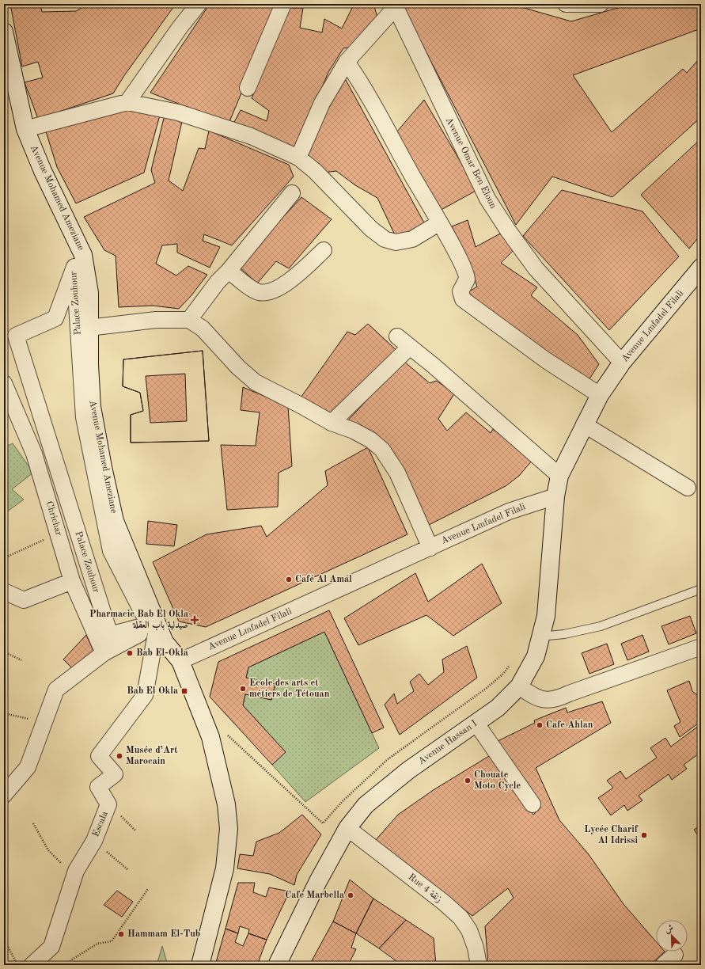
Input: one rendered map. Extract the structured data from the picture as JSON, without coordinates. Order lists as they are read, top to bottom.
{
  "streets": {
    "street": [
      "Avenue Omar Ben Eloun",
      "Avenue Mohamed Ameziane",
      "Palace Zouhour",
      "Avenue Lmfadel Filali",
      "Chrichar",
      "Avenue Hassan I",
      "Escala",
      "Rue 4 زنقة"
    ]
  },
  "crossings": [
    ["Avenue Omar Ben Eloun", "Avenue Lmfadel Filali"],
    ["Avenue Mohamed Ameziane", "Palace Zouhour"],
    ["Avenue Mohamed Ameziane", "Avenue Lmfadel Filali"],
    ["Avenue Mohamed Ameziane", "Escala"],
    ["Palace Zouhour", "Escala"],
    ["Avenue Lmfadel Filali", "Avenue Hassan I"],
    ["Avenue Hassan I", "Rue 4 زنقة"]
  ],
  "places": {
    "other": [
      "Café Al Amal",
      "Bab El-Okla",
      "Ecole des arts et métiers de Tétouan",
      "Cafe Ahlan",
      "Musée d’Art Marocain",
      "Chouate Moto Cycle",
      "Lycée Charif Al Idrissi",
      "Cafe Marbella",
      "Hammam El-Tub"
    ],
    "health": ["Pharmacie Bab El Okla صيدلية باب العقلة"],
    "transit": ["Bab El Okla"]
  },
  "north": "top left"
}
